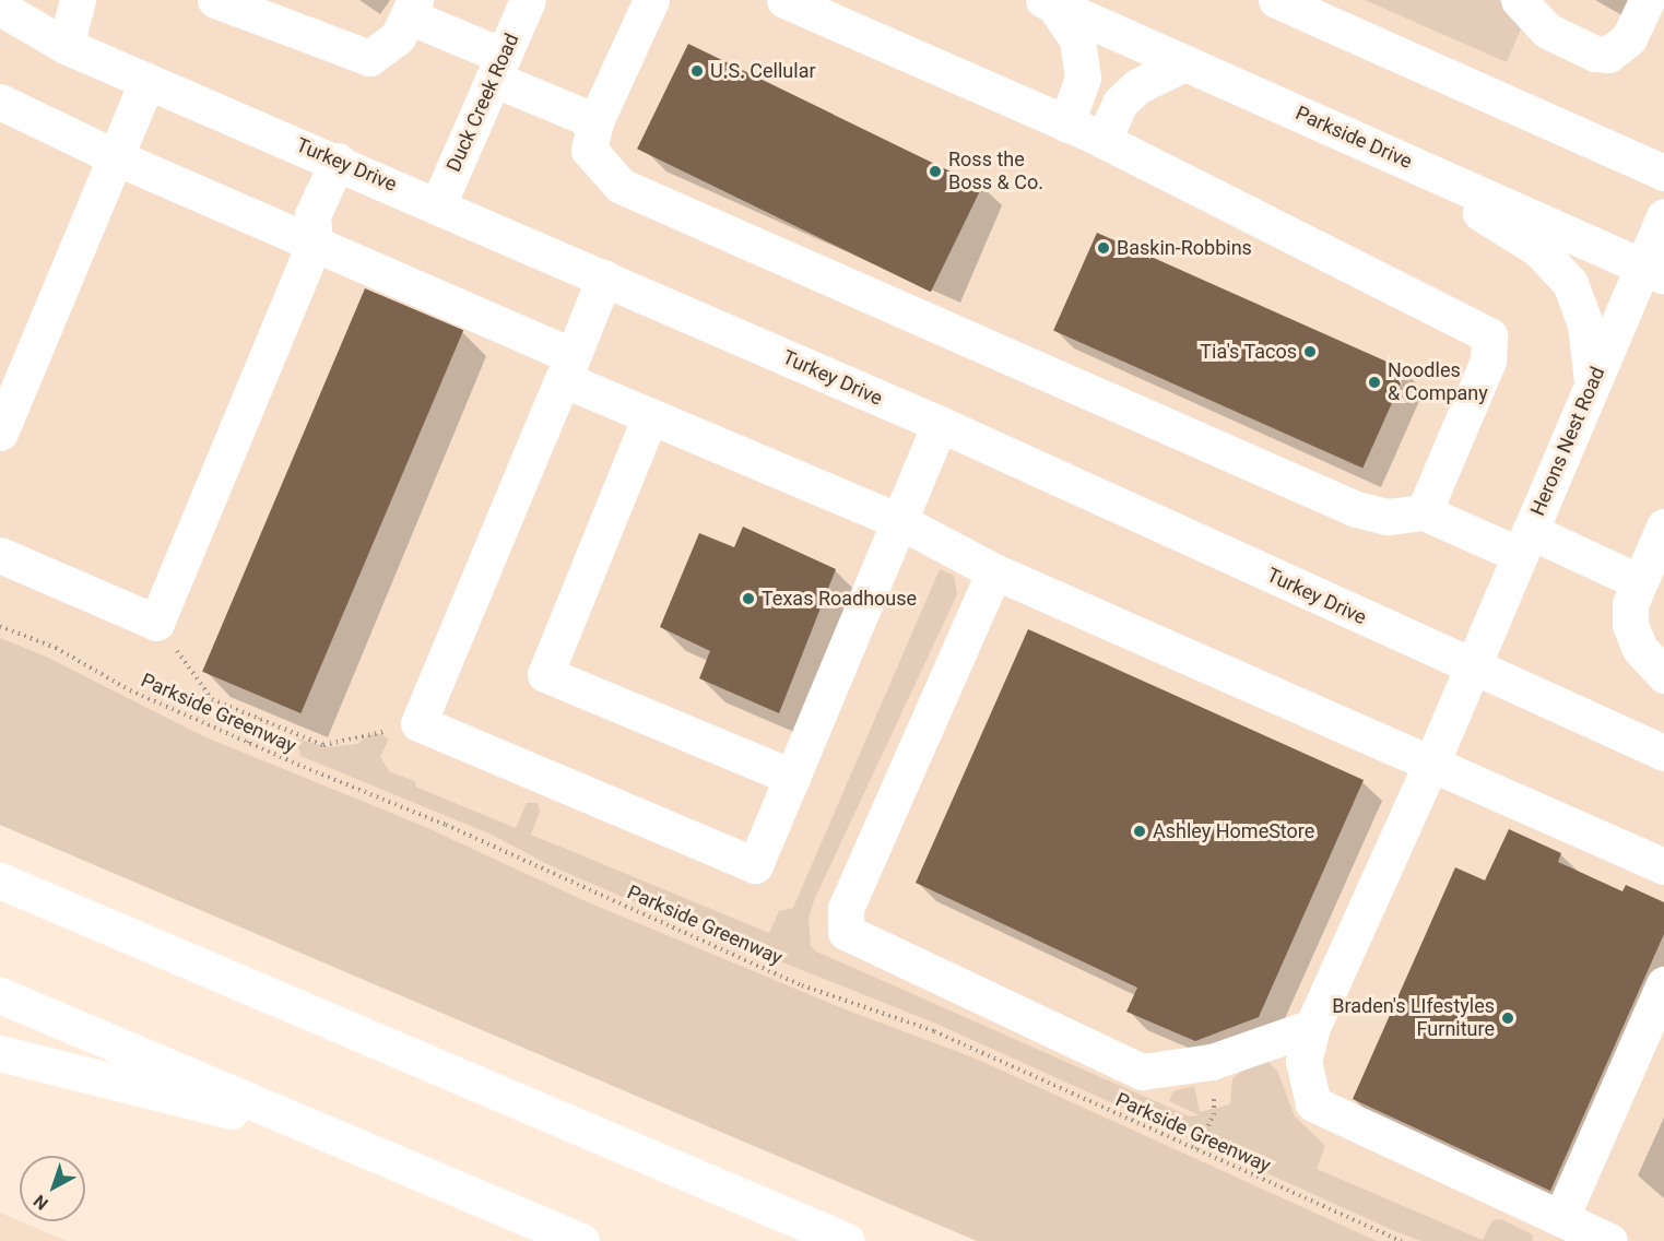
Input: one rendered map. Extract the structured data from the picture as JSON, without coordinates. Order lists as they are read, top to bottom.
{
  "streets": {
    "main road": [
      "Duck Creek Road",
      "Parkside Drive",
      "Turkey Drive",
      "Herons Nest Road"
    ],
    "path": ["Parkside Greenway"]
  },
  "crossings": [
    ["Duck Creek Road", "Turkey Drive"],
    ["Parkside Drive", "Herons Nest Road"],
    ["Turkey Drive", "Herons Nest Road"]
  ],
  "places": [
    "U.S. Cellular",
    "Ross the Boss & Co.",
    "Baskin-Robbins",
    "Tia's Tacos",
    "Noodles & Company",
    "Texas Roadhouse",
    "Ashley HomeStore",
    "Braden's LIfestyles Furniture"
  ],
  "north": "bottom left"
}
